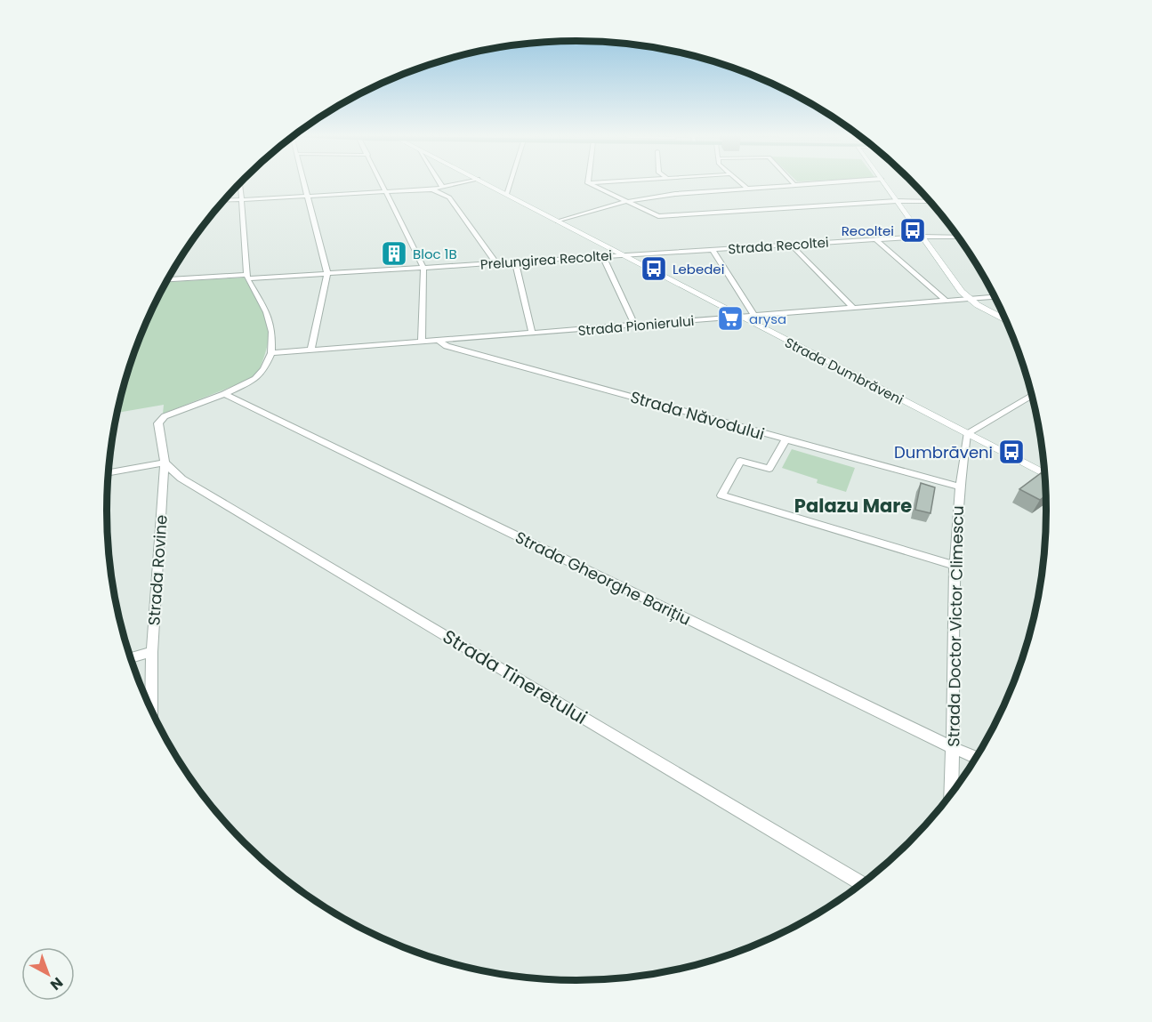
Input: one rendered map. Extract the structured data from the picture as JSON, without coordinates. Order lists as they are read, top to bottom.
{
  "streets": {
    "street": [
      "Strada Recoltei",
      "Prelungirea Recoltei",
      "Strada Pionierului",
      "Strada Dumbrăveni",
      "Strada Năvodului",
      "Strada Rovine",
      "Strada Gheorghe Barițiu",
      "Strada Doctor Victor Climescu",
      "Strada Tineretului"
    ]
  },
  "crossings": [
    ["Strada Recoltei", "Prelungirea Recoltei"],
    ["Strada Recoltei", "Strada Dumbrăveni"],
    ["Prelungirea Recoltei", "Strada Dumbrăveni"],
    ["Strada Pionierului", "Strada Dumbrăveni"],
    ["Strada Pionierului", "Strada Năvodului"],
    ["Strada Dumbrăveni", "Strada Doctor Victor Climescu"],
    ["Strada Năvodului", "Strada Doctor Victor Climescu"],
    ["Strada Rovine", "Strada Gheorghe Barițiu"],
    ["Strada Rovine", "Strada Tineretului"],
    ["Strada Gheorghe Barițiu", "Strada Doctor Victor Climescu"]
  ],
  "districts": ["Palazu Mare"],
  "places": {
    "bus stop": ["Recoltei", "Lebedei", "Dumbrăveni"],
    "building": ["Bloc 1B"],
    "supermarket": ["arysa"]
  },
  "north": "bottom right"
}
